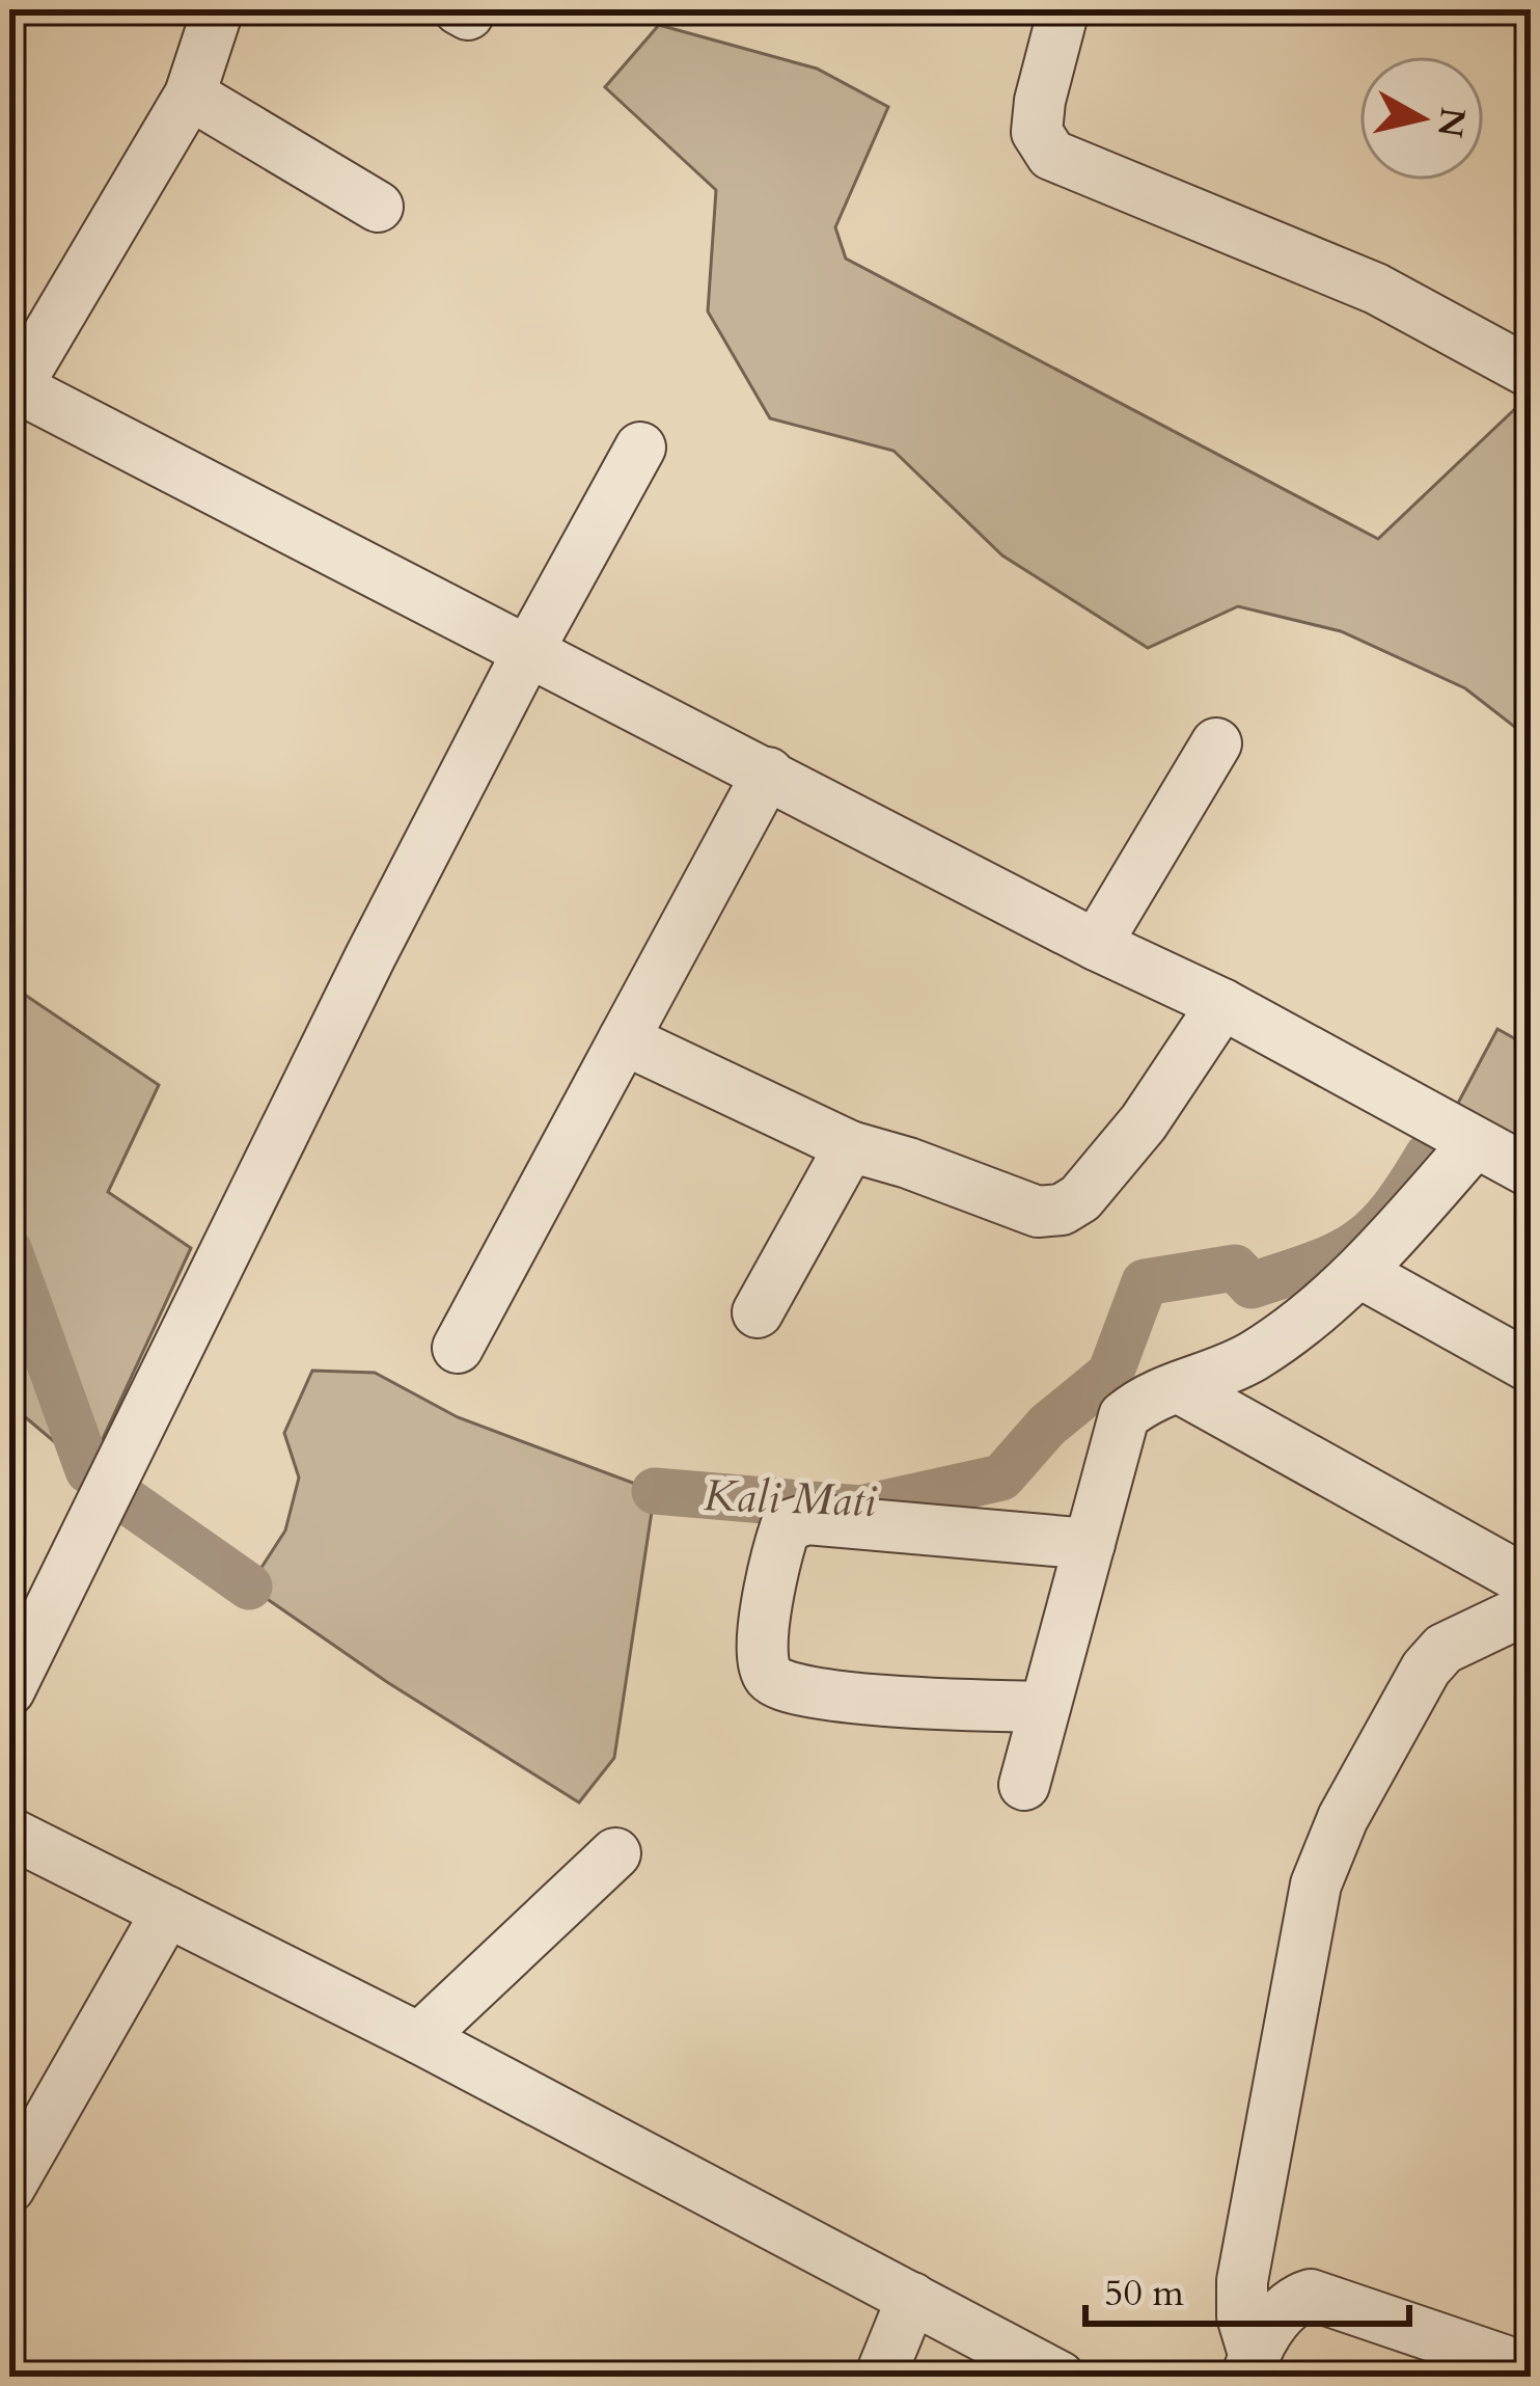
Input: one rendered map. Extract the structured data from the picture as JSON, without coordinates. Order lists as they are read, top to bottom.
{
  "water": ["Kali Mati"],
  "scale_bar": "50 m",
  "north": "right"
}
